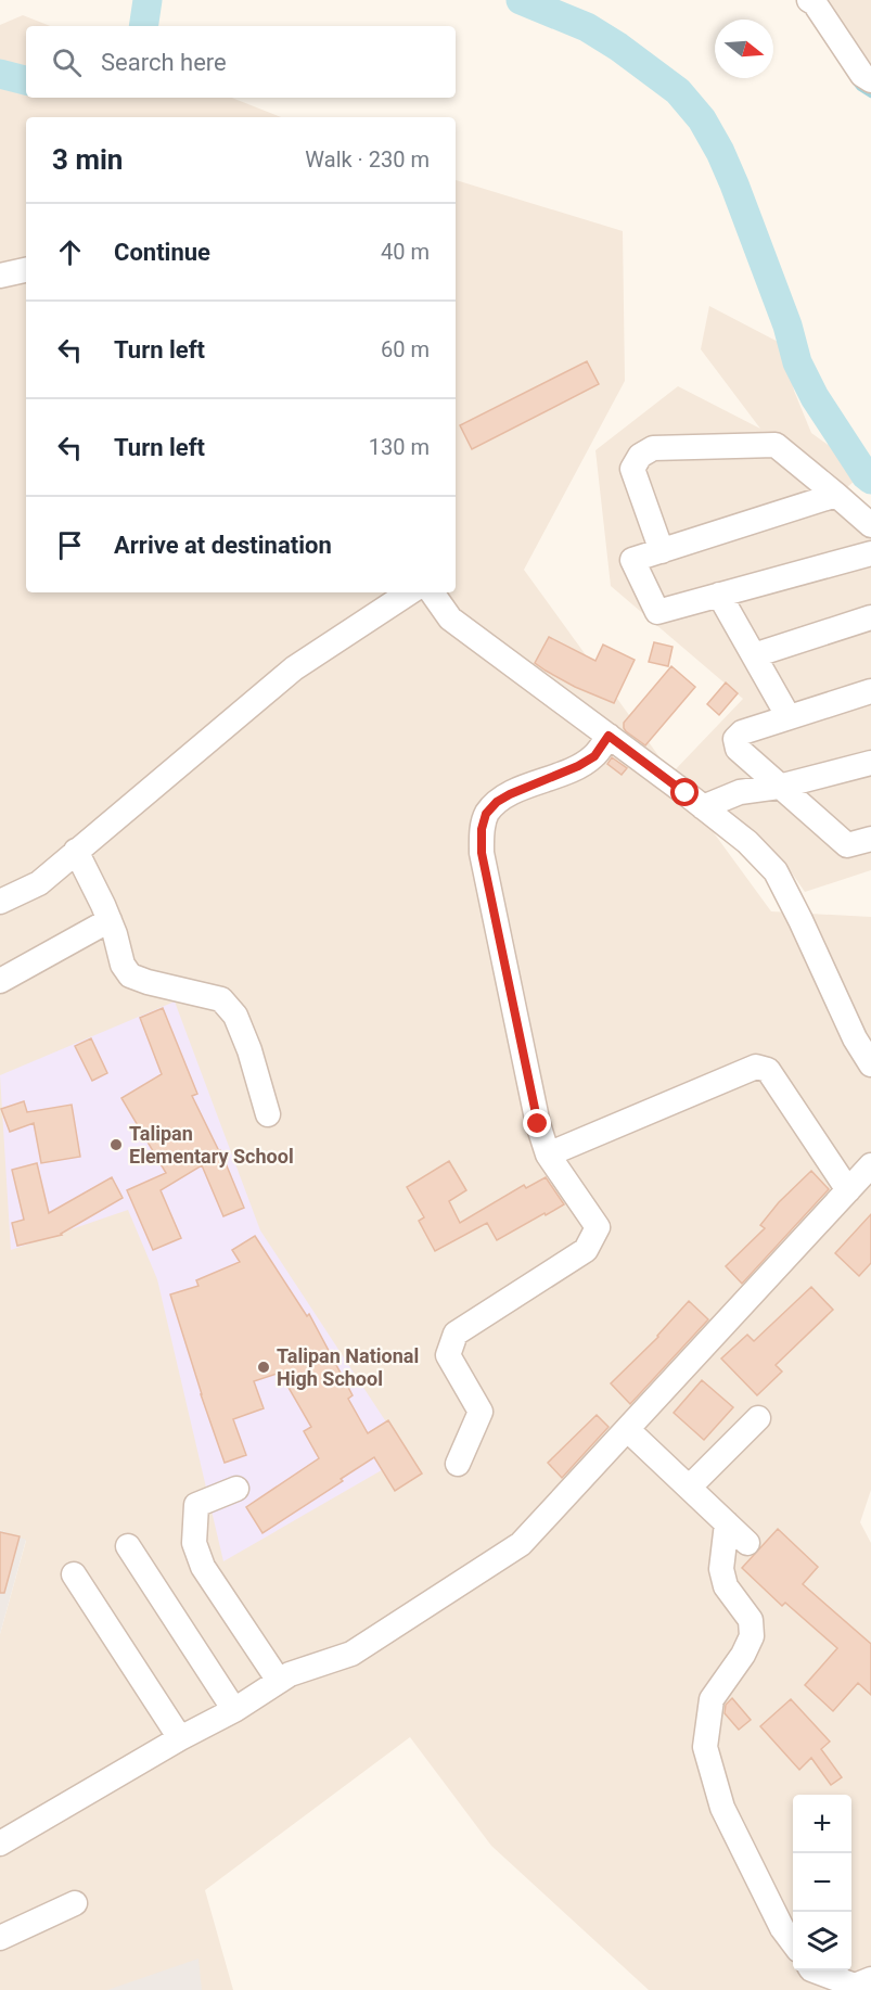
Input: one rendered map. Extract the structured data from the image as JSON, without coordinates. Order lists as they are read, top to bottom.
{
  "places": ["Talipan Elementary School", "Talipan National High School"],
  "north": "right",
  "page": {
    "search": "Search here",
    "heading": ["3 min", "Walk · 230 m"],
    "list": [
      ["Continue", "40 m"],
      ["Turn left", "60 m"],
      ["Turn left", "130 m"],
      "Arrive at destination"
    ],
    "map_buttons": ["+", "−"]
  }
}
